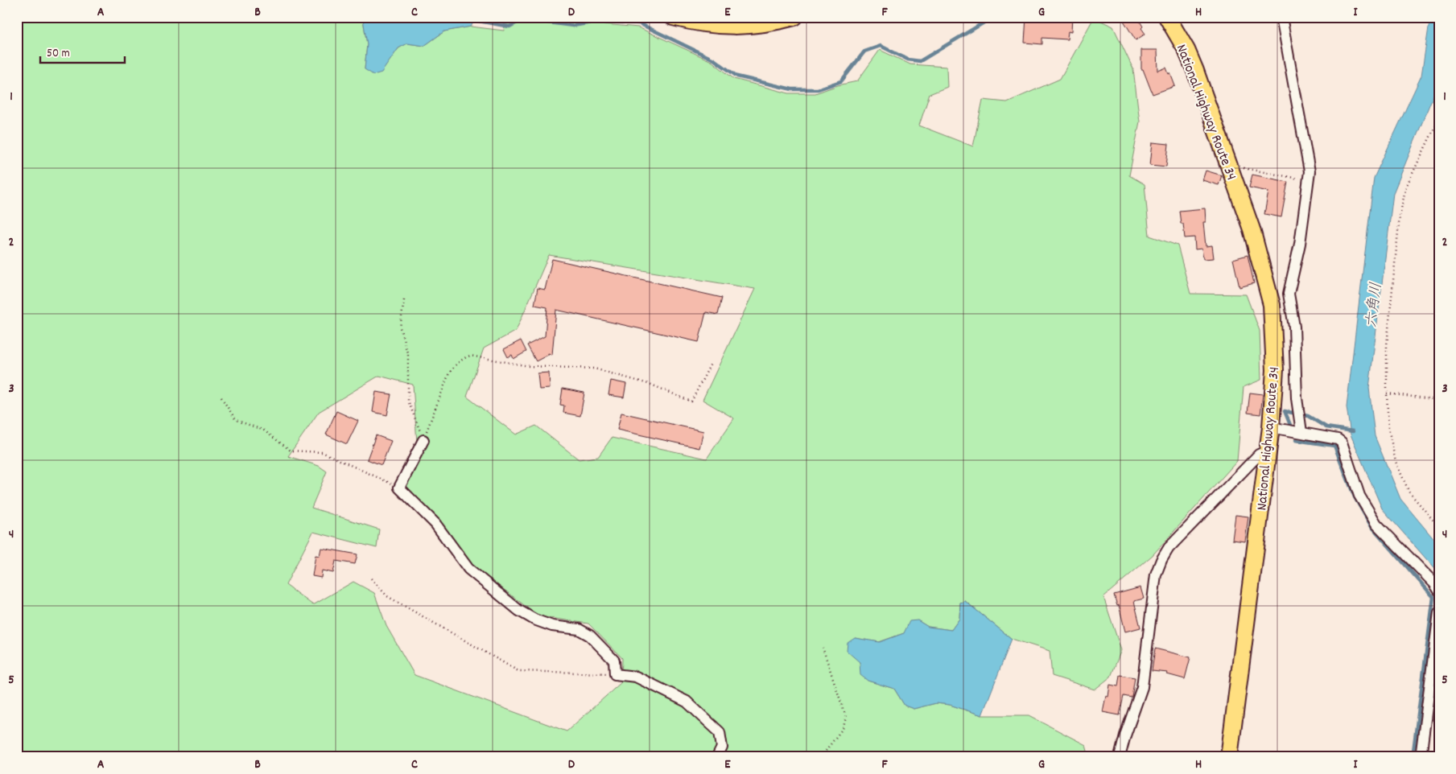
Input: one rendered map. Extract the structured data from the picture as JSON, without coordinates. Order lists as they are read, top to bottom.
{
  "streets": {
    "highway": ["National Highway Route 34"]
  },
  "water": ["六角川"],
  "scale_bar": "50 m",
  "grid": {
    "columns": [
      "A",
      "B",
      "C",
      "D",
      "E",
      "F",
      "G",
      "H",
      "I"
    ],
    "rows": [
      "1",
      "2",
      "3",
      "4",
      "5"
    ]
  }
}
